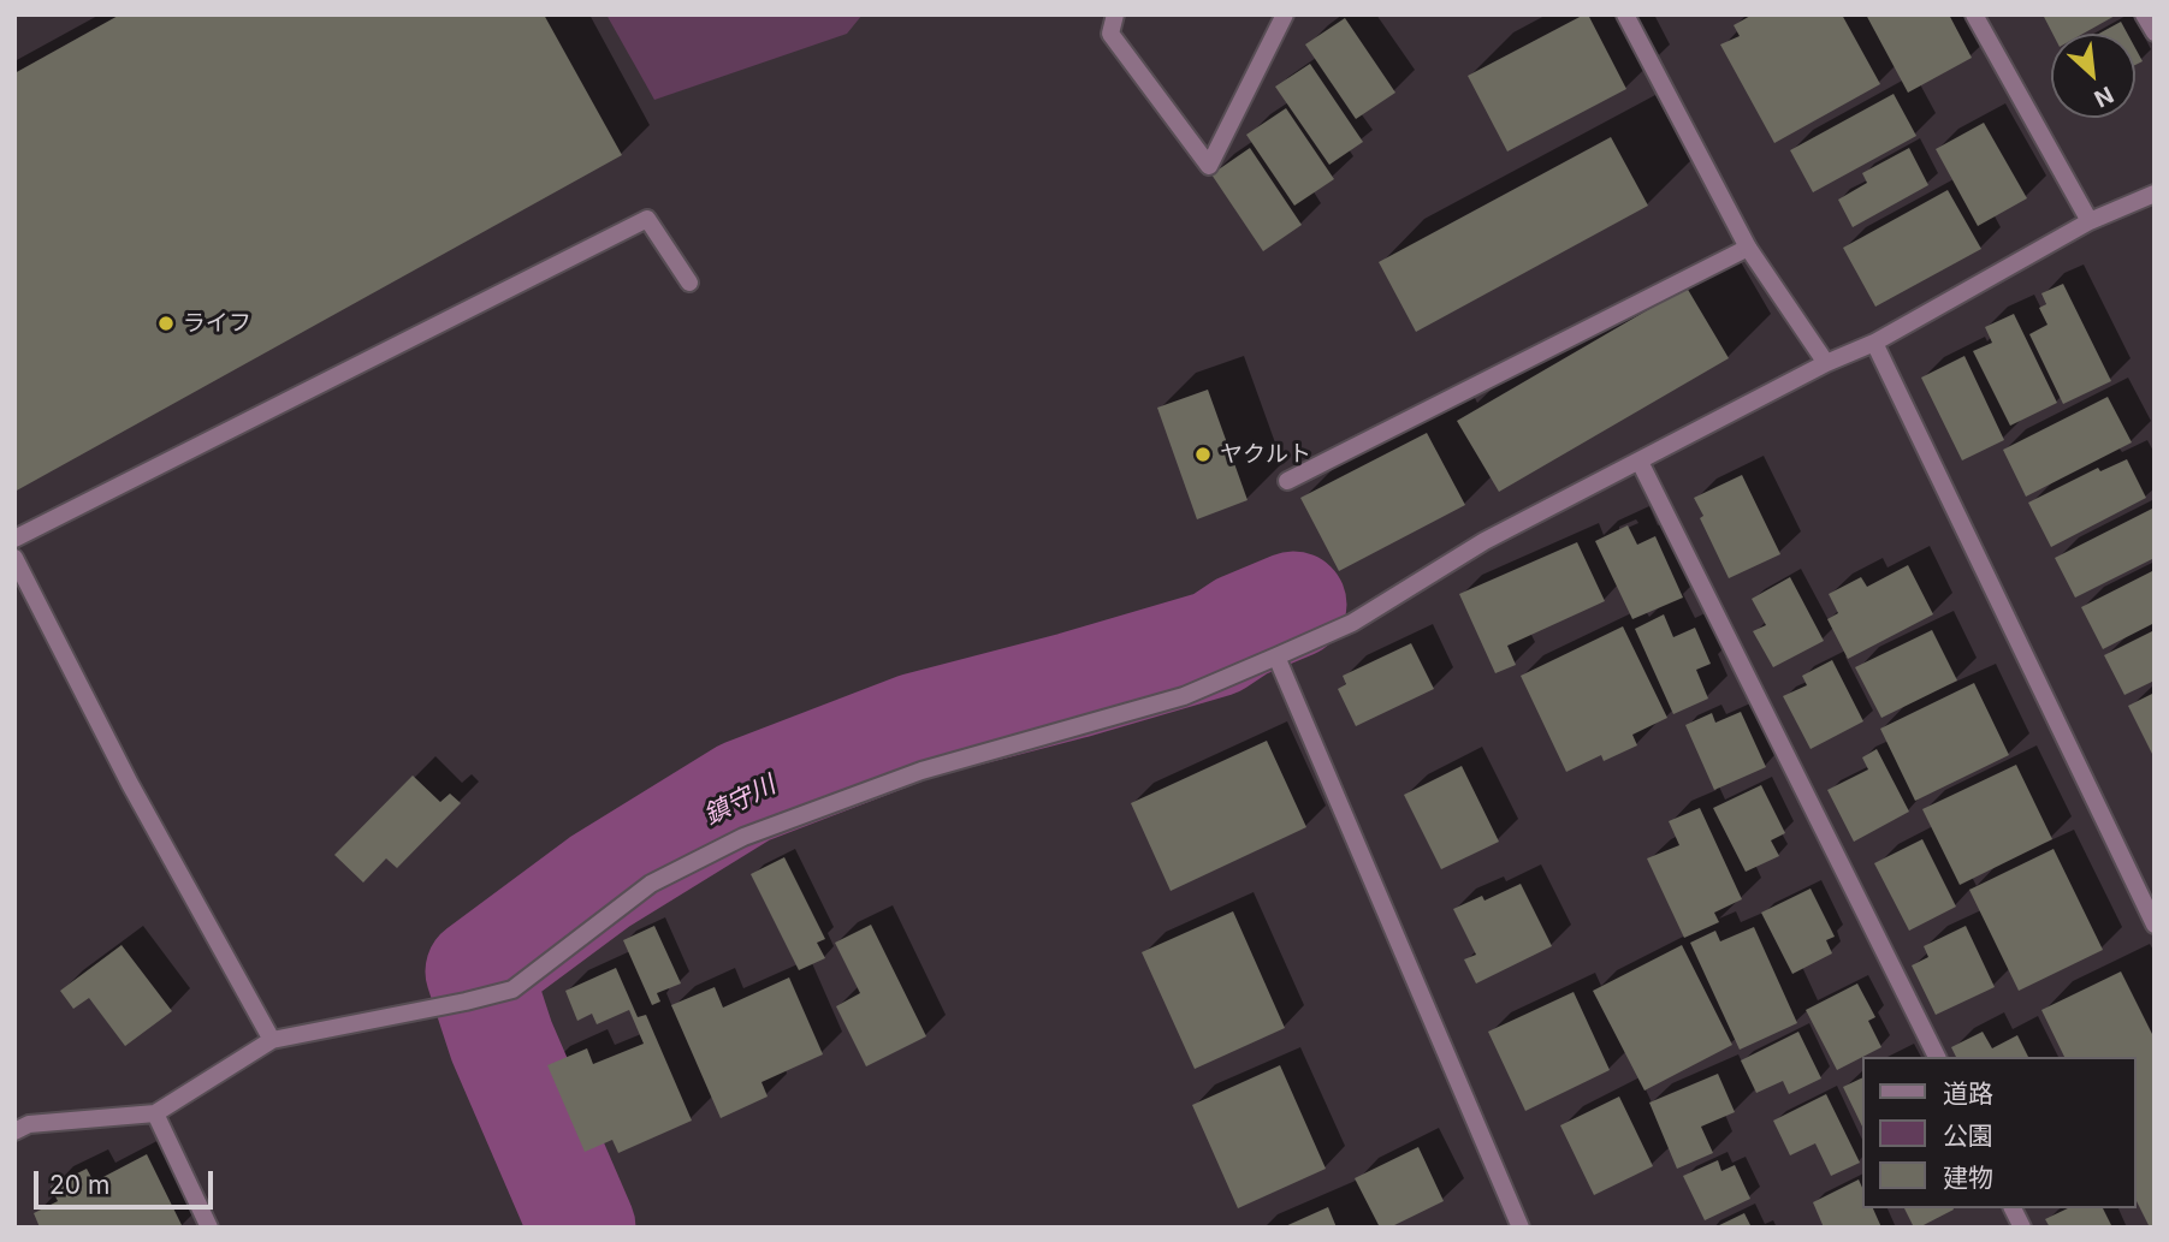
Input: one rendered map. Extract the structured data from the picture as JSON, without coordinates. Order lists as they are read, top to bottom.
{
  "water": ["鎮守川"],
  "places": ["ライフ", "ヤクルト"],
  "legend": ["道路", "公園", "建物"],
  "scale_bar": "20 m",
  "north": "bottom right"
}
